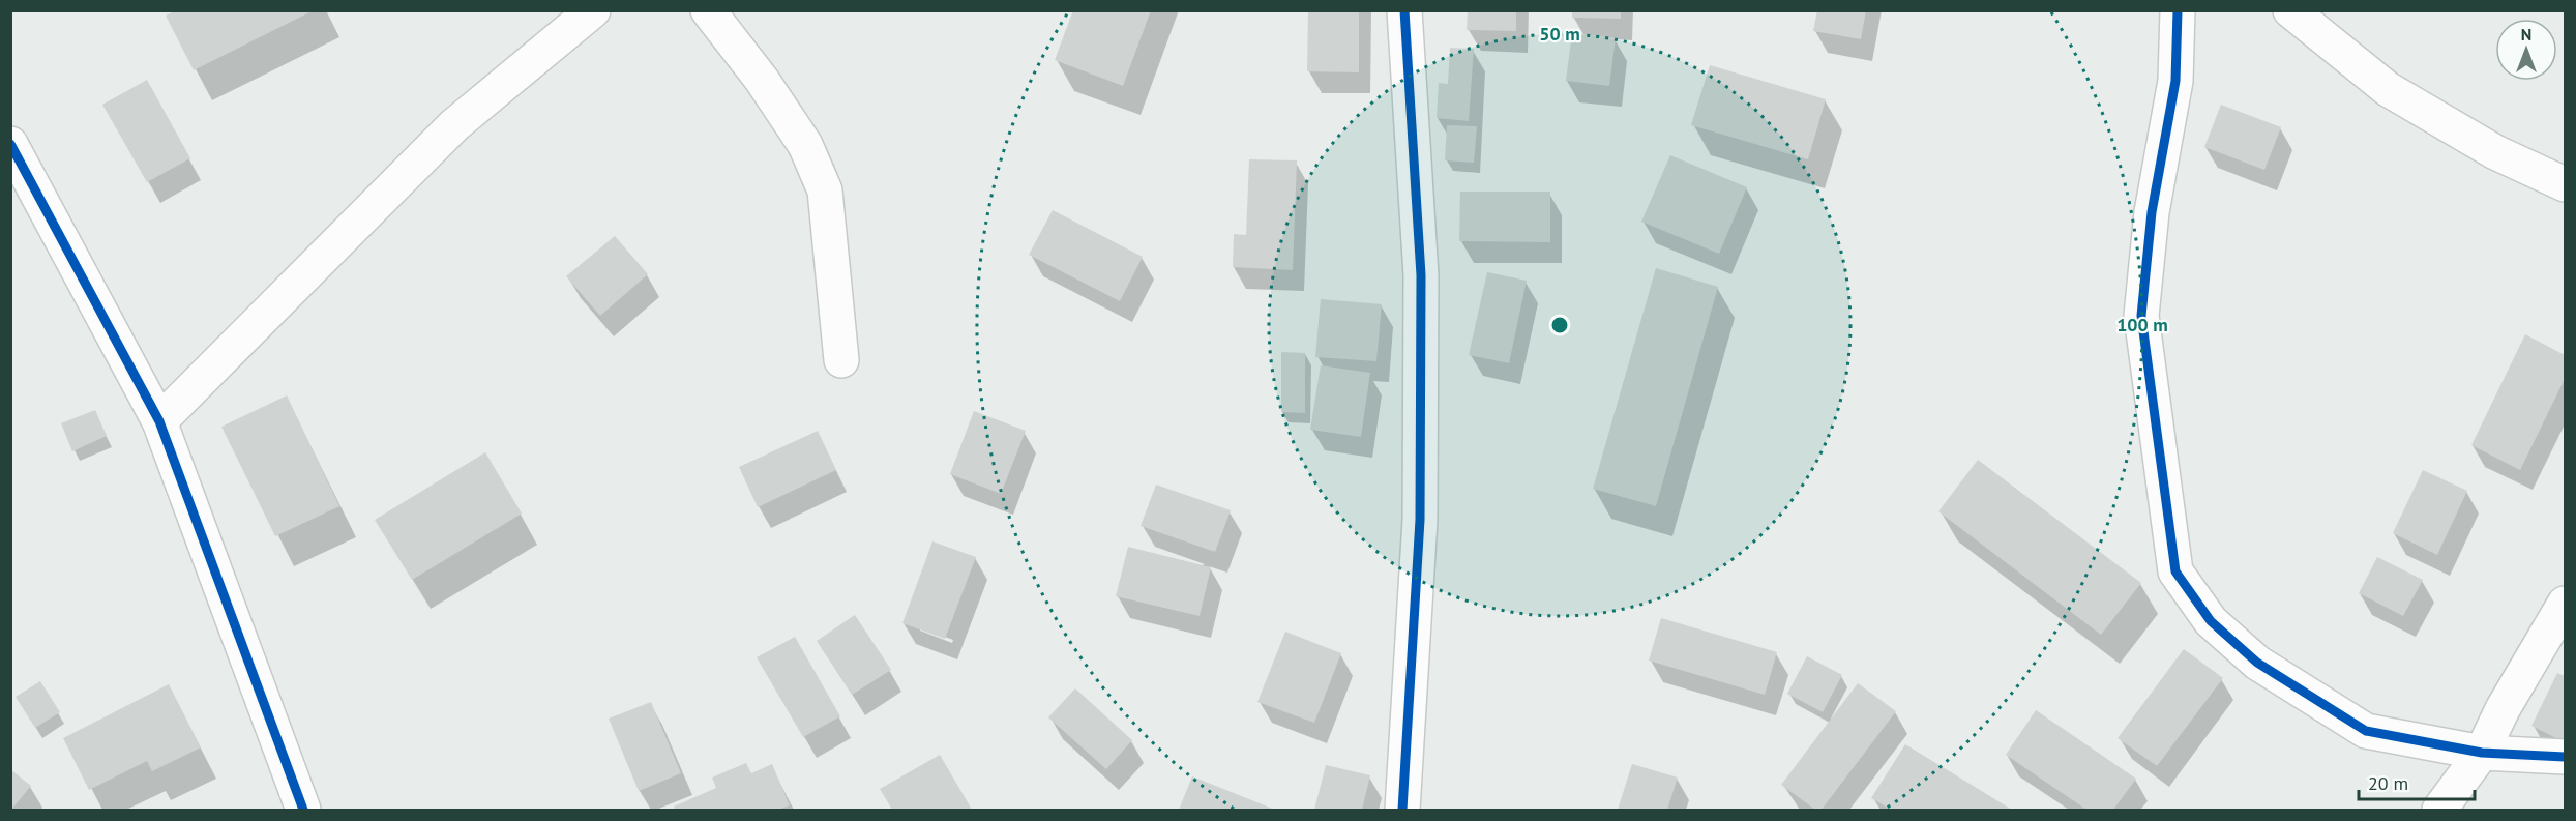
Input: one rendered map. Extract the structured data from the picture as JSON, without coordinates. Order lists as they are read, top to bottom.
{
  "scale_bar": "20 m",
  "north": "top",
  "rings": ["50 m", "100 m"]
}
